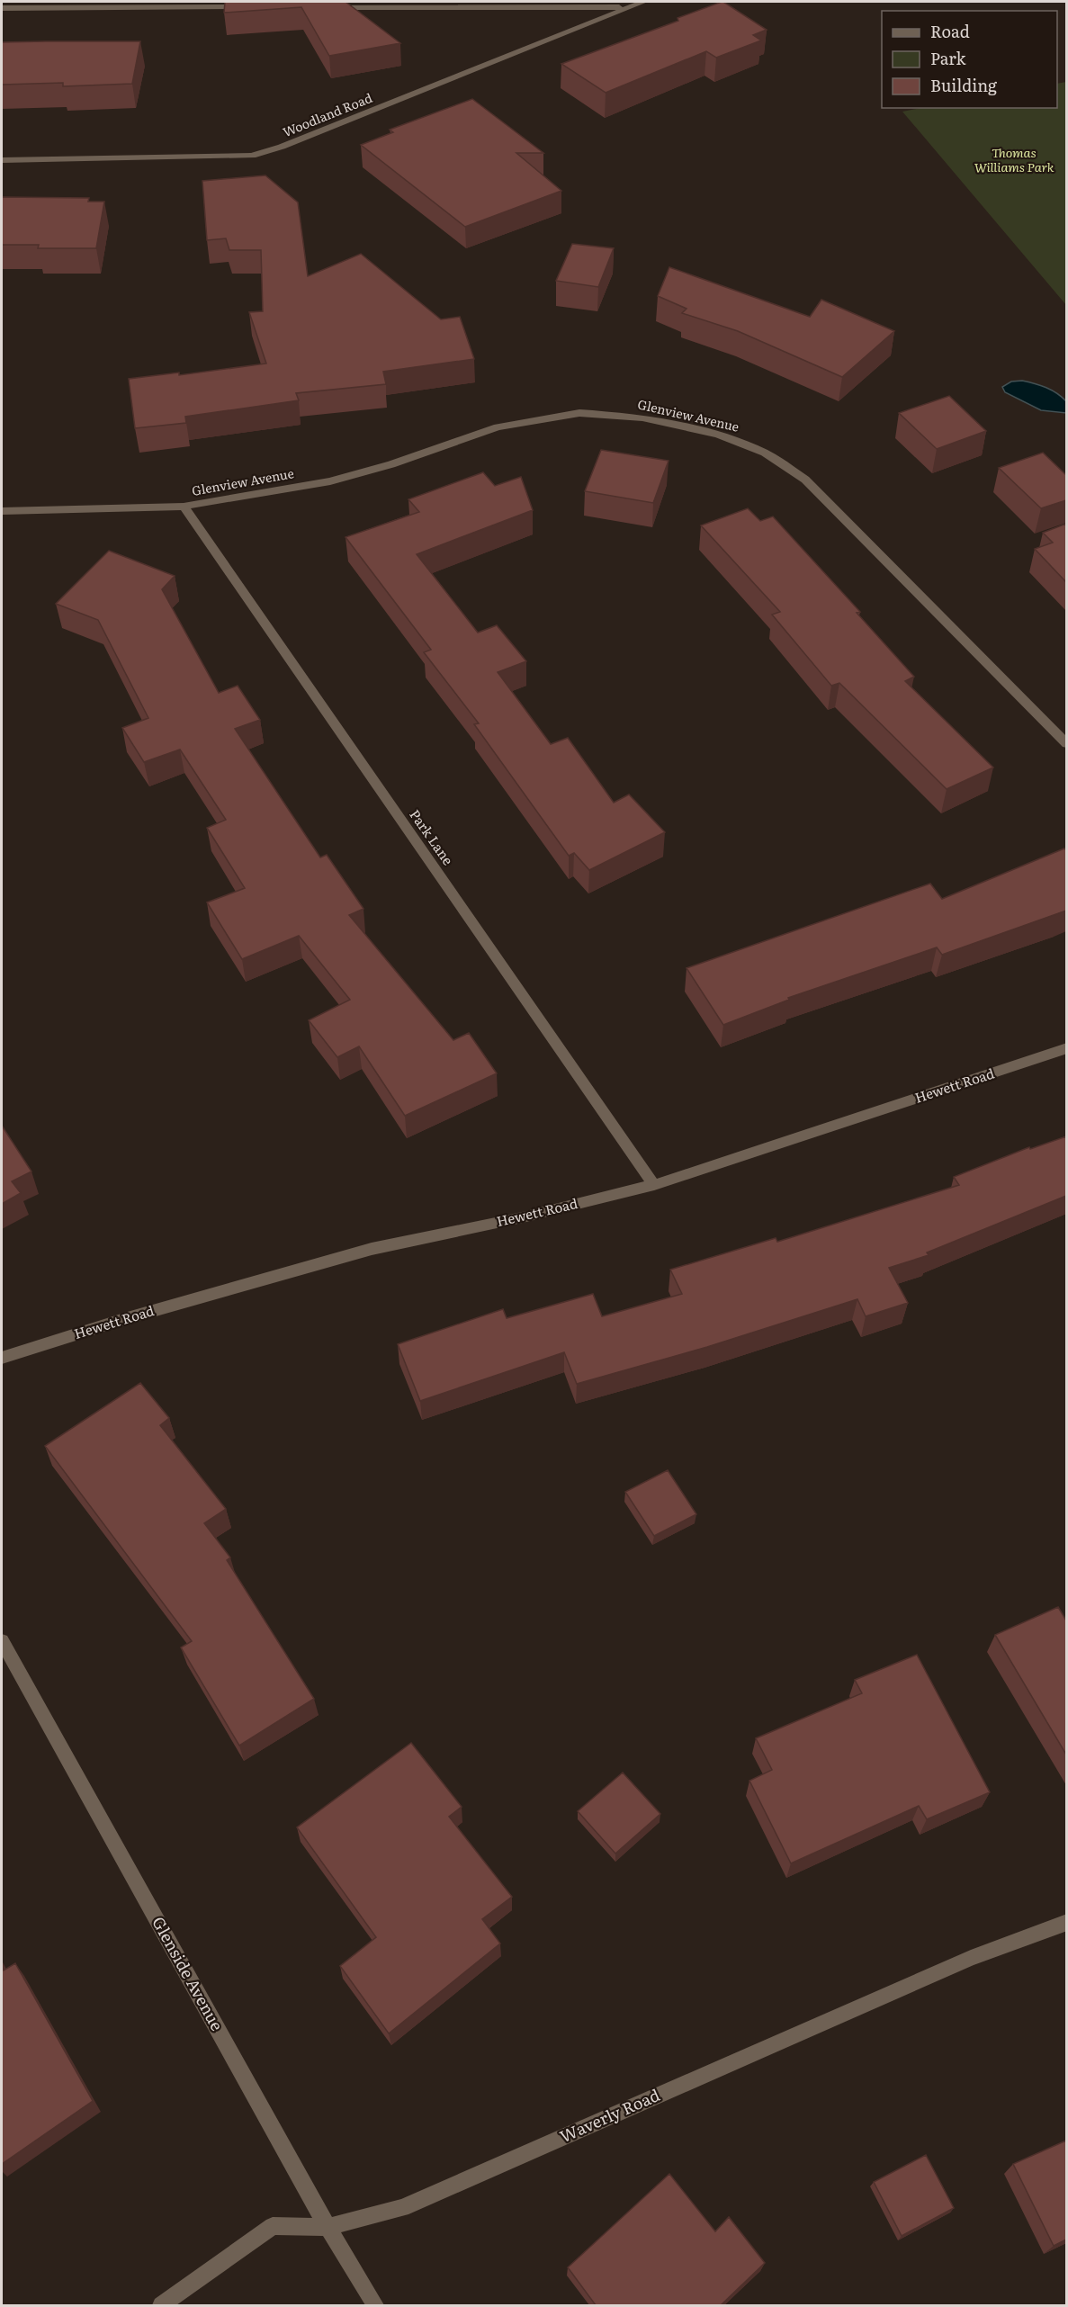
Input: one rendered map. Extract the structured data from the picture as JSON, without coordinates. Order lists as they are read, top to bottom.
{
  "streets": {
    "street": [
      "Woodland Road",
      "Glenview Avenue",
      "Park Lane",
      "Hewett Road",
      "Glenside Avenue",
      "Waverly Road"
    ]
  },
  "crossings": [
    ["Glenview Avenue", "Park Lane"],
    ["Park Lane", "Hewett Road"],
    ["Glenside Avenue", "Waverly Road"]
  ],
  "parks": ["Thomas Williams Park"],
  "legend": ["Road", "Park", "Building"]
}
